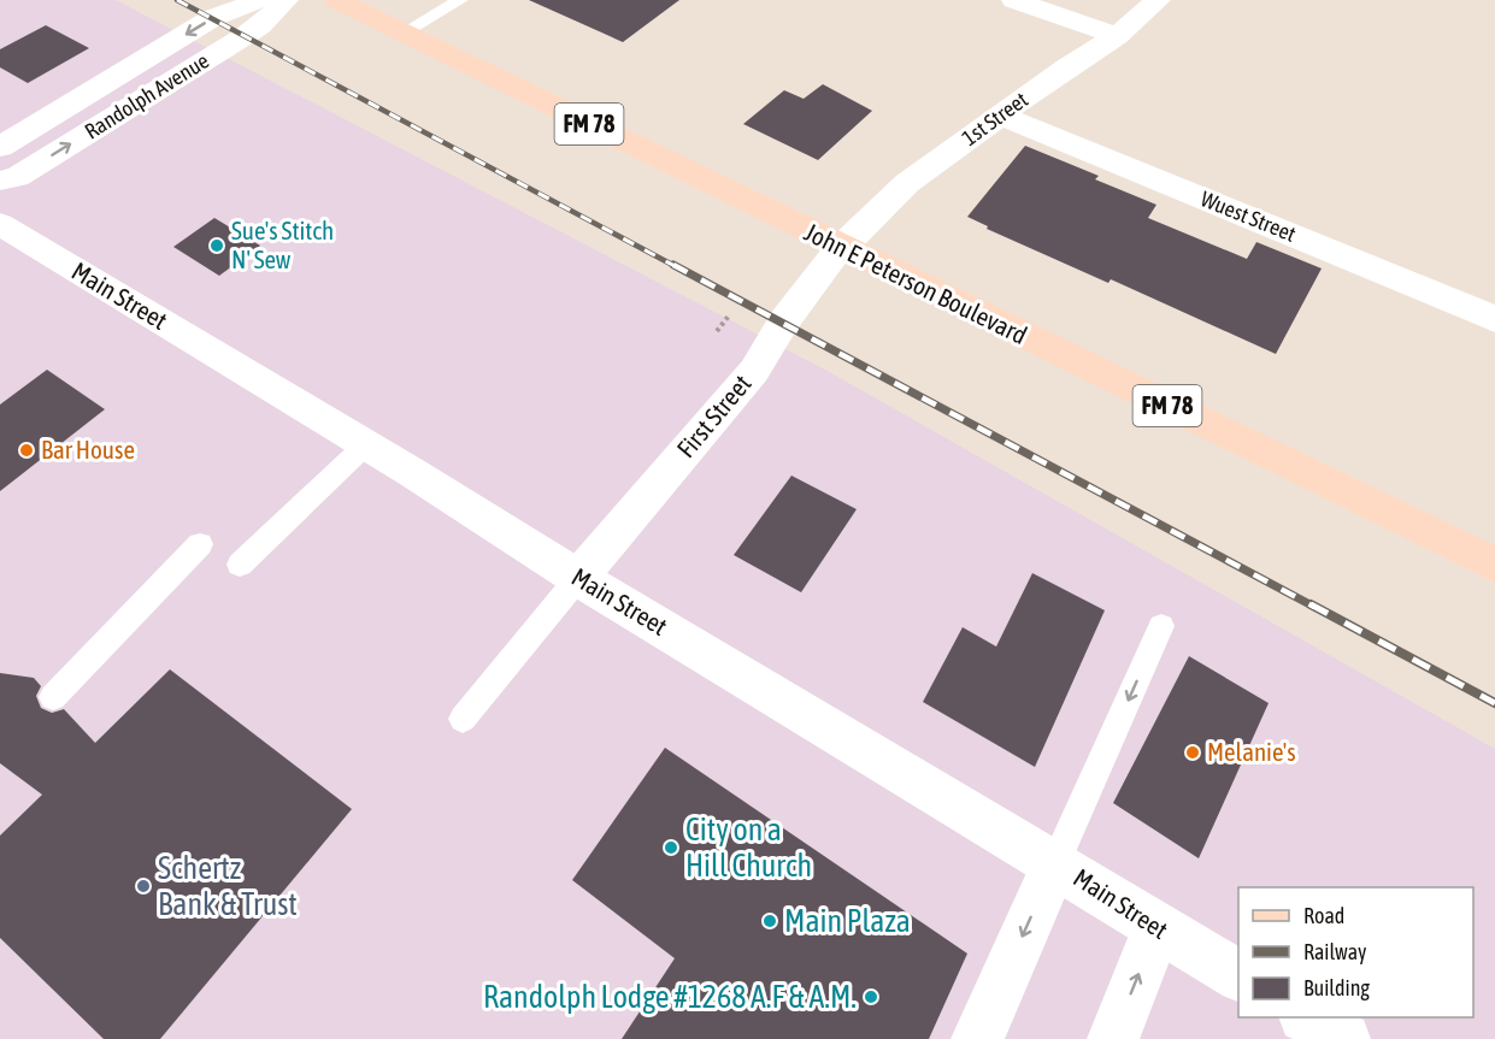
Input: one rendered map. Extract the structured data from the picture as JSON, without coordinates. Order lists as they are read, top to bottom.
{
  "streets": {
    "main road": ["FM 78", "John E Peterson Boulevard"],
    "street": [
      "Randolph Avenue",
      "1st Street",
      "Wuest Street",
      "Main Street",
      "First Street"
    ]
  },
  "crossings": [
    ["1st Street", "Wuest Street"],
    ["1st Street", "John E Peterson Boulevard"],
    ["1st Street", "First Street"],
    ["John E Peterson Boulevard", "First Street"],
    ["Main Street", "First Street"]
  ],
  "places": [
    "Sue's Stitch N' Sew",
    "Bar House",
    "Melanie's",
    "City on a Hill Church",
    "Schertz Bank & Trust",
    "Main Plaza",
    "Randolph Lodge #1268 A.F & A.M."
  ],
  "legend": ["Road", "Railway", "Building"]
}
